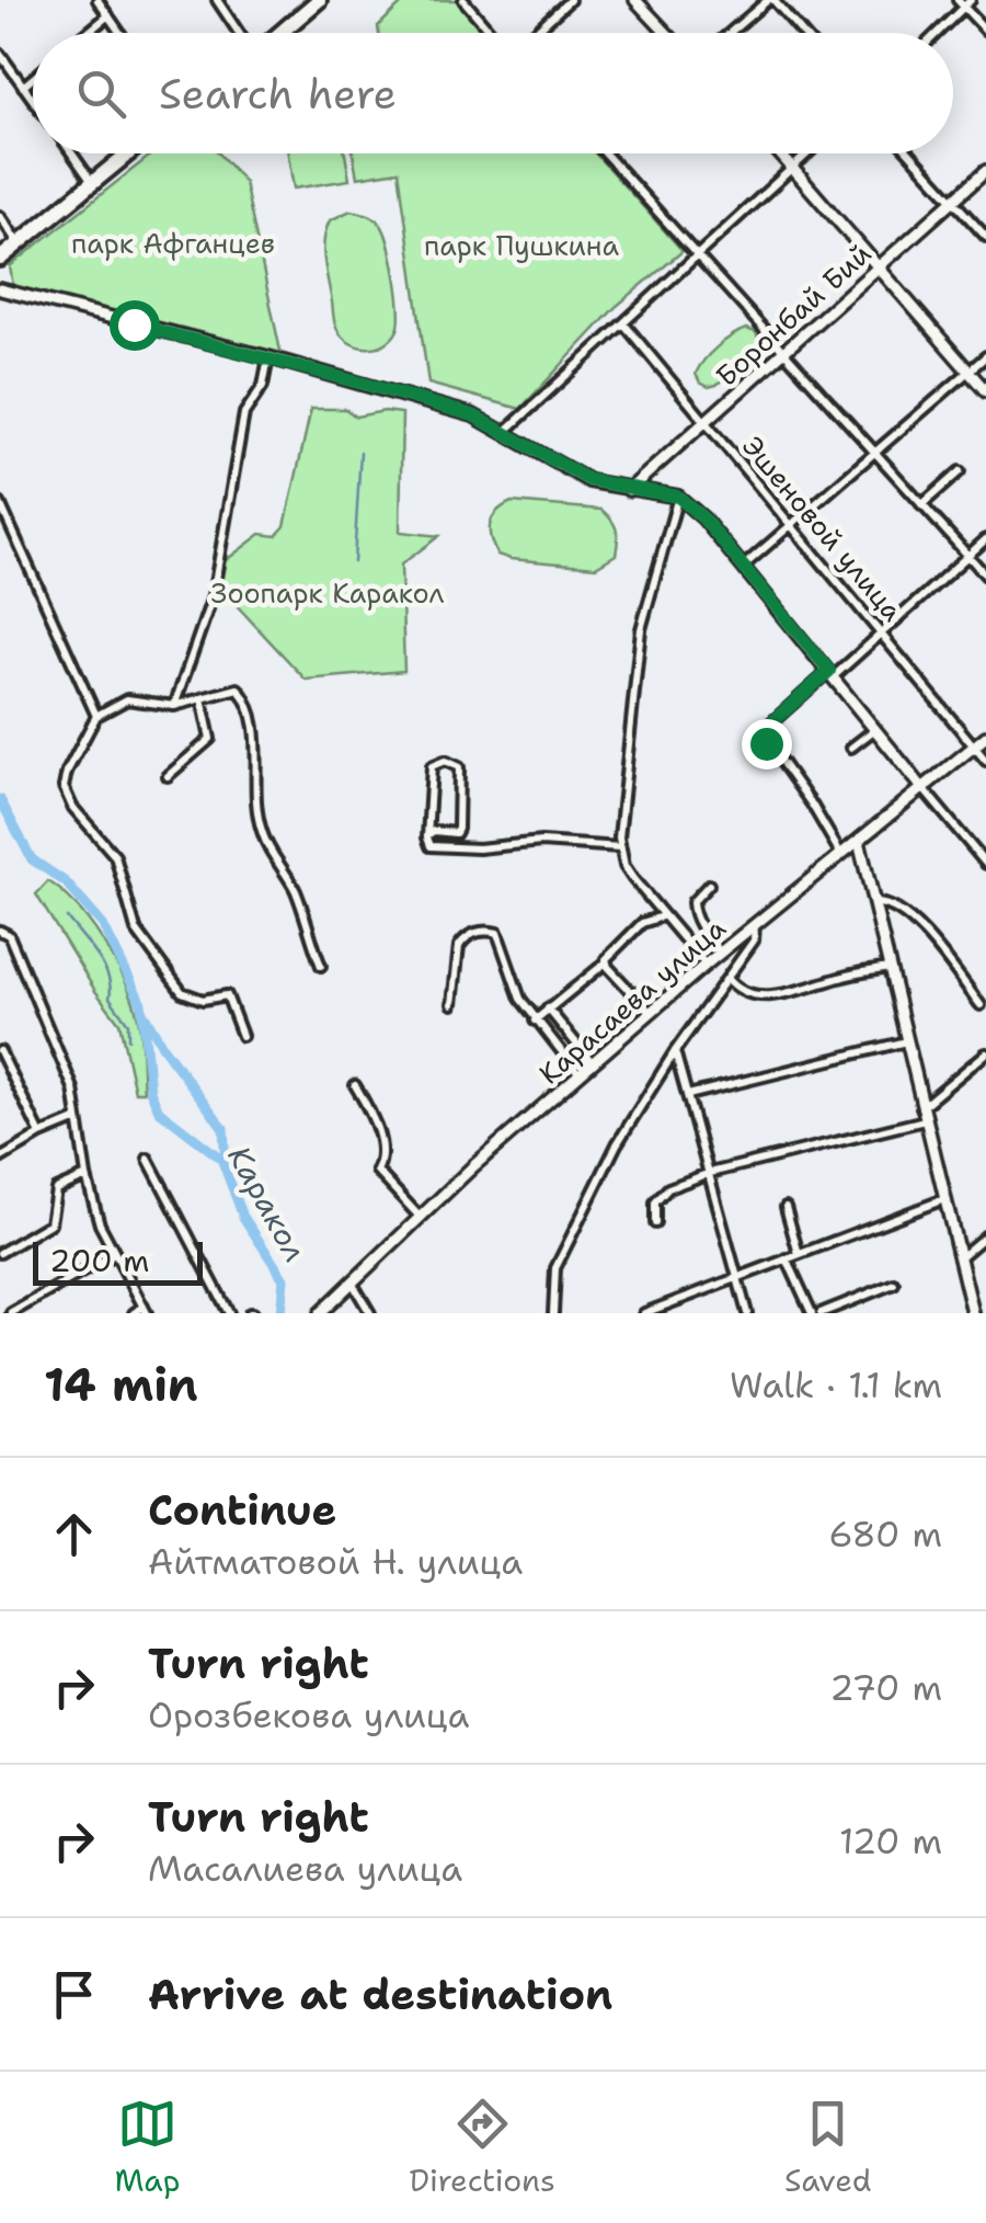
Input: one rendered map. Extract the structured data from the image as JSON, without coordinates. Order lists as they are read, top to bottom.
{
  "streets": {
    "street": ["Боронбай Бий", "Эшеновой улица", "Карасаева улица"]
  },
  "crossings": [
    ["Боронбай Бий", "Эшеновой улица"],
    ["Эшеновой улица", "Карасаева улица"]
  ],
  "water": ["Каракол"],
  "parks": ["парк Афганцев", "парк Пушкина", "Зоопарк Каракол"],
  "scale_bar": "200 m",
  "page": {
    "search": "Search here",
    "scale": "200 m",
    "heading": ["14 min", "Walk · 1.1 km"],
    "list": [
      ["Continue", "Айтматовой Н. улица", "680 m"],
      ["Turn right", "Орозбекова улица", "270 m"],
      ["Turn right", "Масалиева улица", "120 m"],
      "Arrive at destination"
    ],
    "nav": ["Map", "Directions", "Saved"]
  }
}
